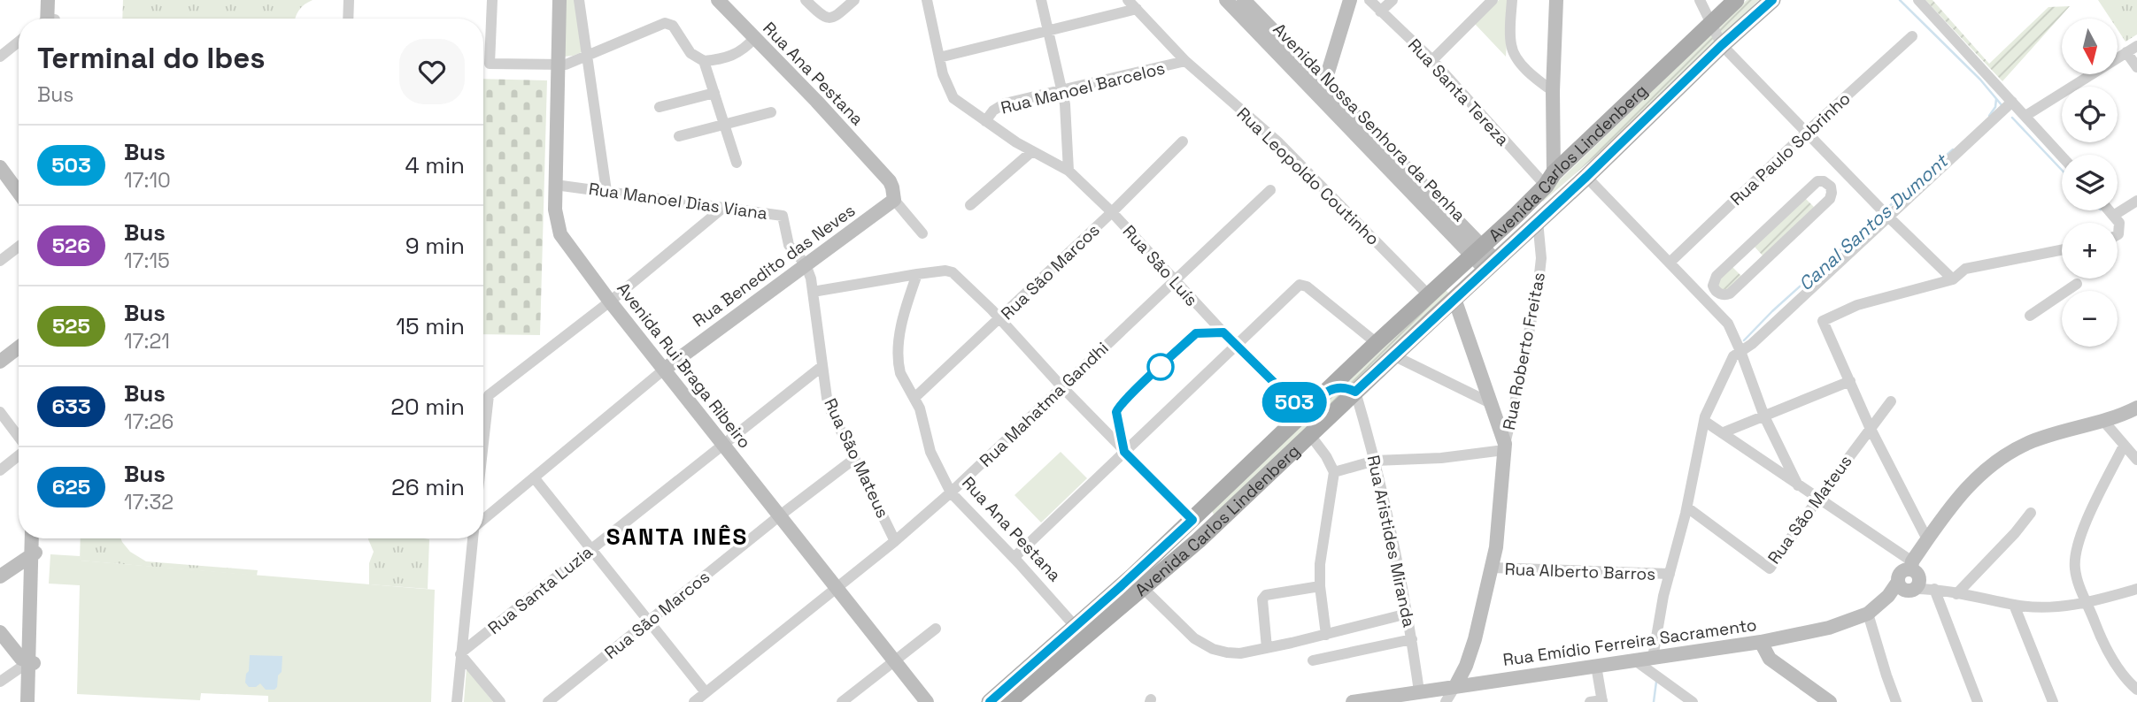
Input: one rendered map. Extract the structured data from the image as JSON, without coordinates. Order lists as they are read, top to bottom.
{
  "streets": {
    "main road": ["Avenida Carlos Lindenberg"],
    "street": [
      "Rua Ana Pestana",
      "Rua Manoel Barcelos",
      "Rua Santa Tereza",
      "Avenida Nossa Senhora da Penha",
      "Rua Paulo Sobrinho",
      "Rua Leopoldo Coutinho",
      "Rua Manoel Dias Viana",
      "Rua Benedito das Neves",
      "Rua São Luís",
      "Rua São Marcos",
      "Rua Roberto Freitas",
      "Avenida Rui Braga Ribeiro",
      "Rua Mahatma Gandhi",
      "Rua São Mateus",
      "Rua Aristides Miranda",
      "Rua Alberto Barros",
      "Rua Santa Luzia",
      "Rua Emídio Ferreira Sacramento"
    ]
  },
  "crossings": [
    ["Rua Ana Pestana", "Avenida Carlos Lindenberg"],
    ["Rua Ana Pestana", "Rua Benedito das Neves"],
    ["Rua Ana Pestana", "Rua São Marcos"],
    ["Rua Ana Pestana", "Rua Mahatma Gandhi"],
    ["Rua Manoel Barcelos", "Rua Leopoldo Coutinho"],
    ["Rua Manoel Barcelos", "Rua São Luís"],
    ["Rua Santa Tereza", "Avenida Carlos Lindenberg"],
    ["Avenida Nossa Senhora da Penha", "Avenida Carlos Lindenberg"],
    ["Avenida Carlos Lindenberg", "Rua Leopoldo Coutinho"],
    ["Avenida Carlos Lindenberg", "Rua São Luís"],
    ["Avenida Carlos Lindenberg", "Rua Roberto Freitas"],
    ["Avenida Carlos Lindenberg", "Rua Aristides Miranda"],
    ["Rua Manoel Dias Viana", "Rua Benedito das Neves"],
    ["Rua Manoel Dias Viana", "Avenida Rui Braga Ribeiro"],
    ["Rua Manoel Dias Viana", "Rua São Mateus"],
    ["Rua Benedito das Neves", "Avenida Rui Braga Ribeiro"],
    ["Rua Benedito das Neves", "Rua São Mateus"],
    ["Rua São Luís", "Rua São Marcos"],
    ["Rua São Luís", "Rua Mahatma Gandhi"],
    ["Rua São Marcos", "Avenida Rui Braga Ribeiro"],
    ["Rua São Marcos", "Rua São Mateus"],
    ["Avenida Rui Braga Ribeiro", "Rua Mahatma Gandhi"],
    ["Avenida Rui Braga Ribeiro", "Rua Santa Luzia"],
    ["Rua Mahatma Gandhi", "Rua São Mateus"],
    ["Rua São Mateus", "Rua Santa Luzia"],
    ["Rua Aristides Miranda", "Rua Emídio Ferreira Sacramento"]
  ],
  "districts": ["SANTA INÊS"],
  "water": ["Canal Santos Dumont"],
  "lines": ["bus line 503"],
  "north": "bottom",
  "page": {
    "on_map": "503",
    "map_buttons": ["+", "−"],
    "heading": ["Terminal do Ibes", "Bus"],
    "list": [
      {
        "mark": "503",
        "name": "Bus",
        "note": "17:10",
        "value": "4 min"
      },
      {
        "mark": "526",
        "name": "Bus",
        "note": "17:15",
        "value": "9 min"
      },
      {
        "mark": "525",
        "name": "Bus",
        "note": "17:21",
        "value": "15 min"
      },
      {
        "mark": "633",
        "name": "Bus",
        "note": "17:26",
        "value": "20 min"
      },
      {
        "mark": "625",
        "name": "Bus",
        "note": "17:32",
        "value": "26 min"
      }
    ]
  }
}
